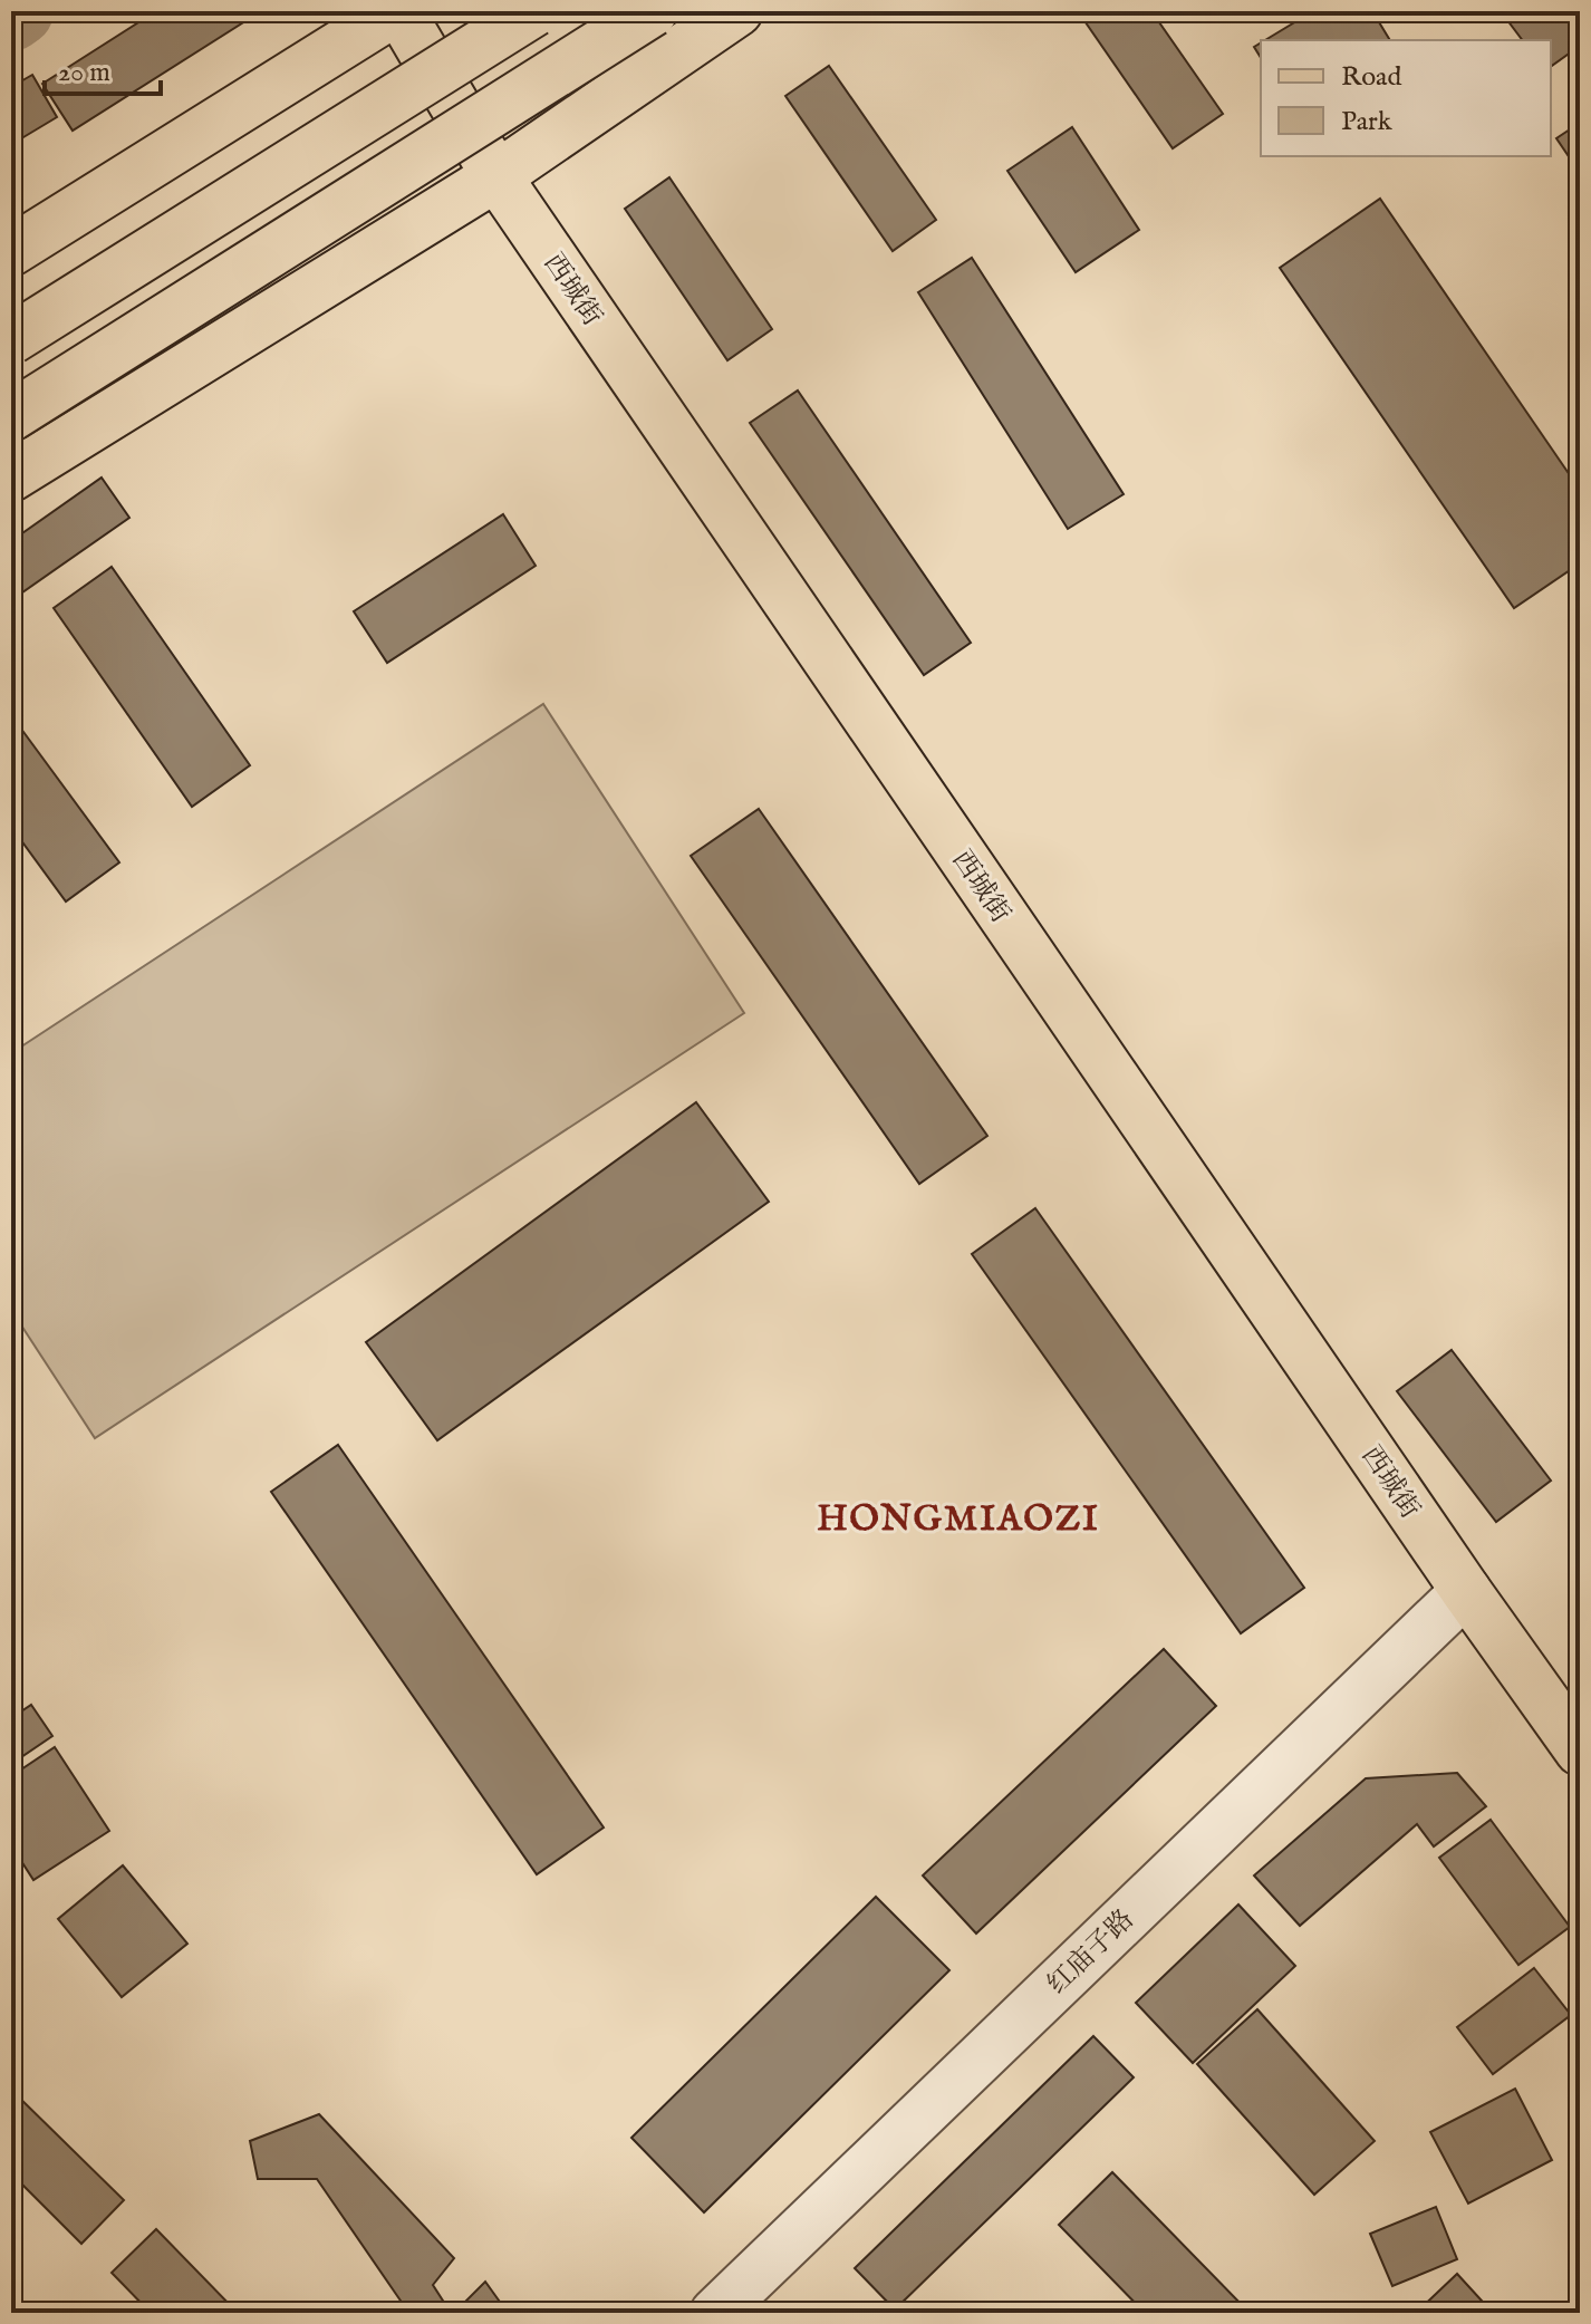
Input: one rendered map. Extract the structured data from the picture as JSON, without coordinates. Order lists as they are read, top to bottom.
{
  "streets": {
    "main road": ["西珹街"],
    "street": ["红庙子路"]
  },
  "crossings": [
    ["西珹街", "红庙子路"]
  ],
  "districts": ["HONGMIAOZI"],
  "legend": ["Road", "Park"],
  "scale_bar": "20 m"
}
